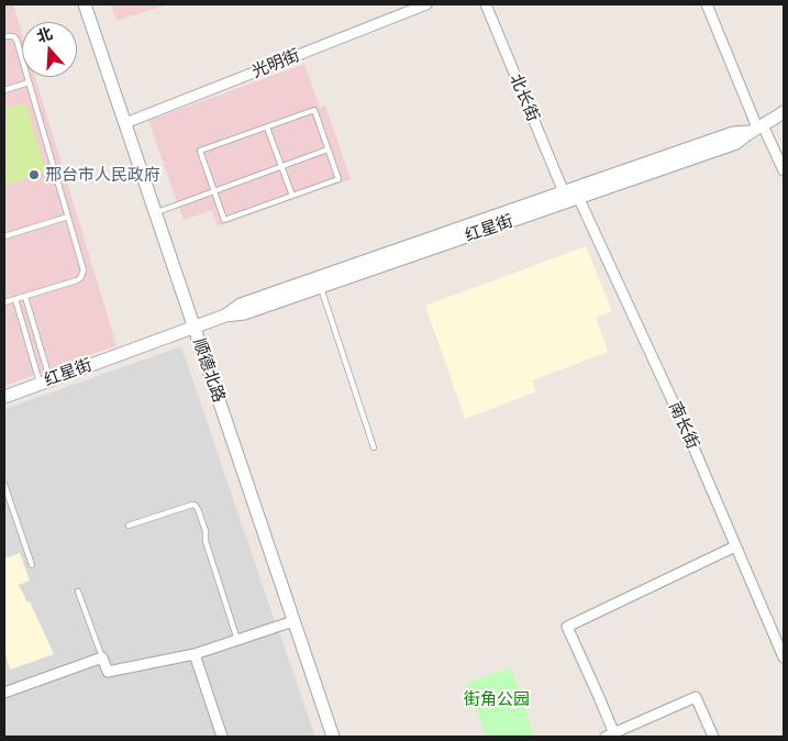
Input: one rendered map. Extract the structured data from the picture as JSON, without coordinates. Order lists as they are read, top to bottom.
{
  "streets": {
    "street": [
      "光明街",
      "北长街",
      "红星街",
      "顺德北路",
      "南长街"
    ]
  },
  "crossings": [
    ["光明街", "顺德北路"],
    ["北长街", "红星街"],
    ["红星街", "顺德北路"],
    ["红星街", "南长街"]
  ],
  "parks": ["街角公园"],
  "places": ["邢台市人民政府"],
  "north": "top"
}
